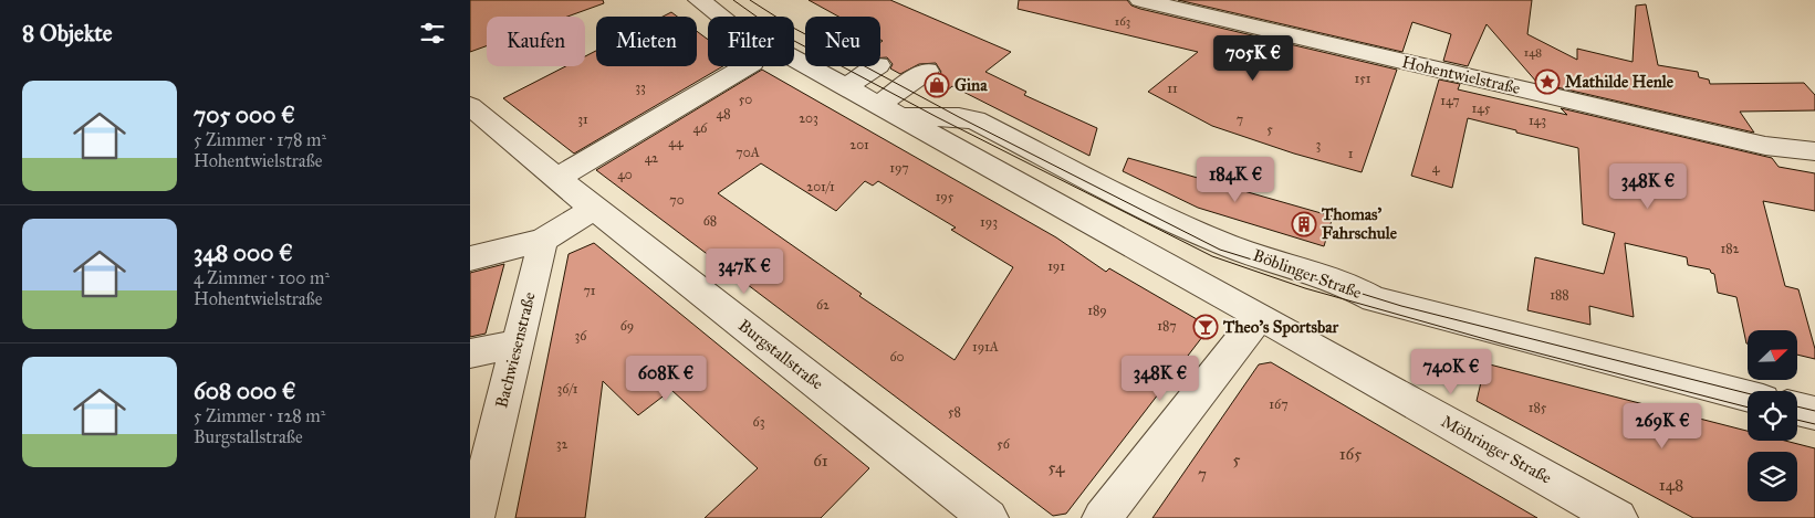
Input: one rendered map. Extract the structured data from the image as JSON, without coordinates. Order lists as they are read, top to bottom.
{
  "streets": {
    "street": [
      "Hohentwielstraße",
      "Böblinger Straße",
      "Bachwiesenstraße",
      "Burgstallstraße",
      "Möhringer Straße"
    ]
  },
  "crossings": [
    ["Böblinger Straße", "Möhringer Straße"]
  ],
  "places": {
    "place": ["Mathilde Henle"],
    "shop": ["Gina"],
    "building": ["Thomas' Fahrschule"],
    "bar": ["Theo's Sportsbar"]
  },
  "house_numbers": [
    "163",
    "148",
    "151",
    "33",
    "11",
    "50",
    "147",
    "145",
    "48",
    "203",
    "31",
    "7",
    "143",
    "46",
    "5",
    "44",
    "201",
    "3",
    "70A",
    "1",
    "42",
    "197",
    "4",
    "40",
    "201/1",
    "195",
    "70",
    "68",
    "193",
    "182",
    "191",
    "71",
    "188",
    "62",
    "189",
    "69",
    "187",
    "36",
    "191A",
    "60",
    "36/1",
    "167",
    "185",
    "58",
    "63",
    "32",
    "56",
    "165",
    "5",
    "61",
    "54",
    "7",
    "148"
  ],
  "north": "top right",
  "page": {
    "heading": "8 Objekte",
    "chip": [
      "Kaufen",
      "Mieten",
      "Filter",
      "Neu"
    ],
    "price": [
      "705K €",
      "184K €",
      "348K €",
      "347K €",
      "740K €",
      "608K €",
      "348K €",
      "269K €"
    ],
    "list": [
      {
        "name": "705 000 €",
        "note": "5 Zimmer · 178 m² · Hohentwielstraße"
      },
      {
        "name": "348 000 €",
        "note": "4 Zimmer · 100 m² · Hohentwielstraße"
      },
      {
        "name": "608 000 €",
        "note": "5 Zimmer · 128 m² · Burgstallstraße"
      }
    ]
  }
}
